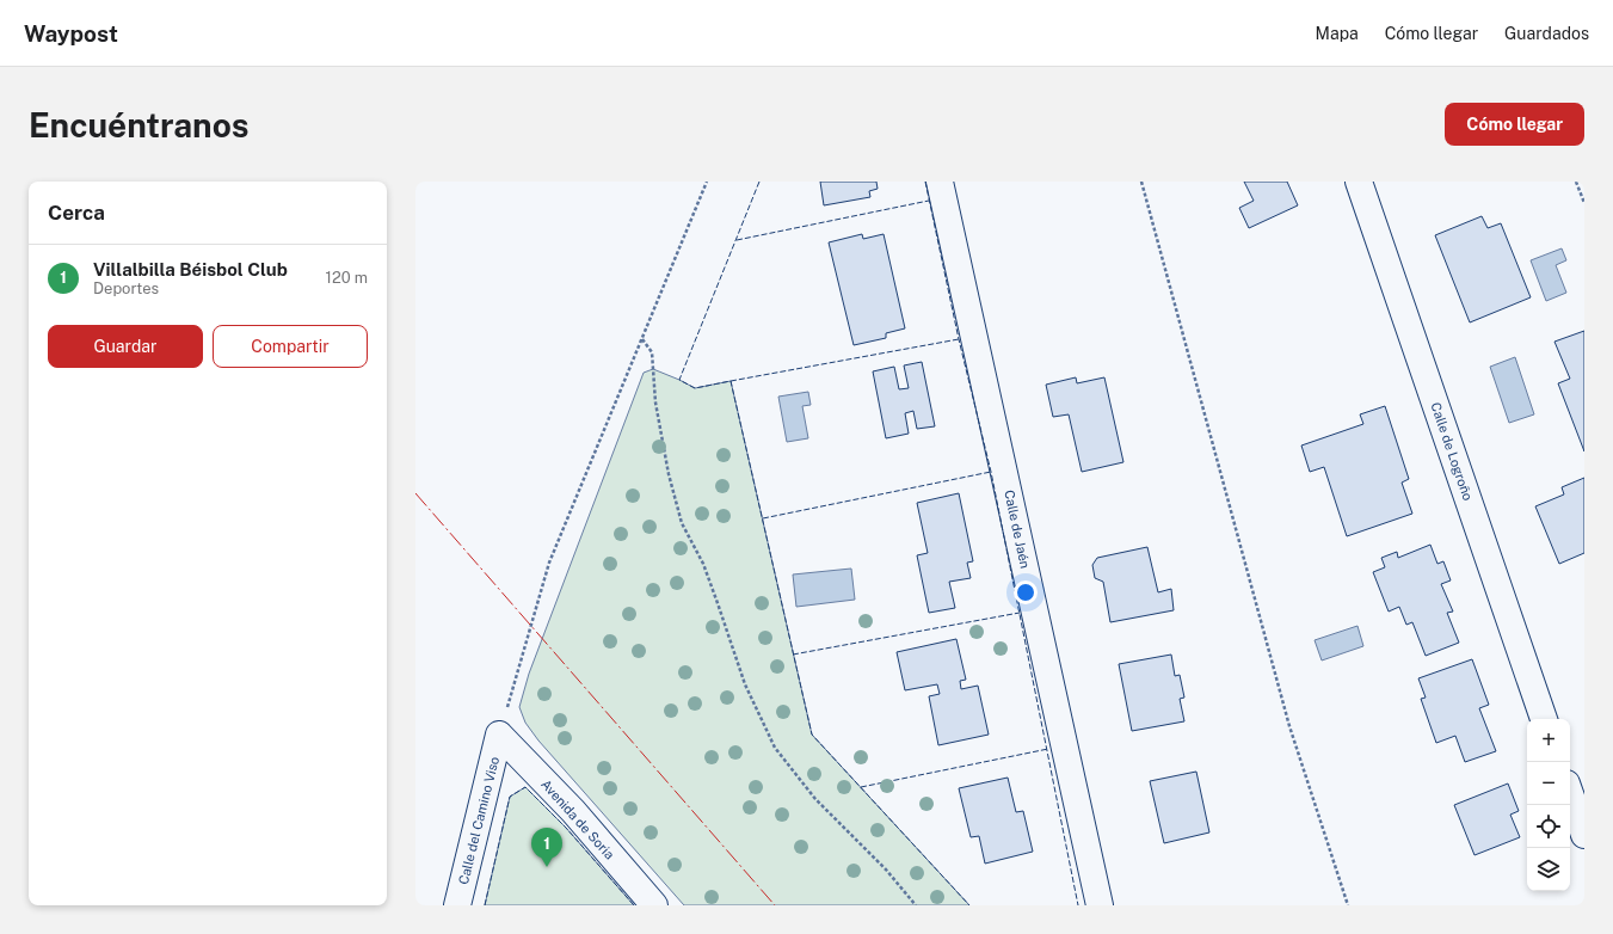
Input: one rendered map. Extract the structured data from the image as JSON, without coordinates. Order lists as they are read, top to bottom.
{
  "streets": {
    "street": [
      "Calle de Logroño",
      "Calle de Jaén",
      "Avenida de Soria",
      "Calle del Camino Viso"
    ]
  },
  "crossings": [
    ["Avenida de Soria", "Calle del Camino Viso"]
  ],
  "page": {
    "header": "Waypost",
    "nav": ["Mapa", "Cómo llegar", "Guardados"],
    "buttons": [
      "Cómo llegar",
      ["Guardar", "Compartir"]
    ],
    "title": "Encuéntranos",
    "heading": "Cerca",
    "list": [
      {
        "mark": "1",
        "name": "Villalbilla Béisbol Club",
        "note": "Deportes",
        "value": "120 m"
      }
    ],
    "map_buttons": ["+", "−"],
    "pins": "1"
  }
}
